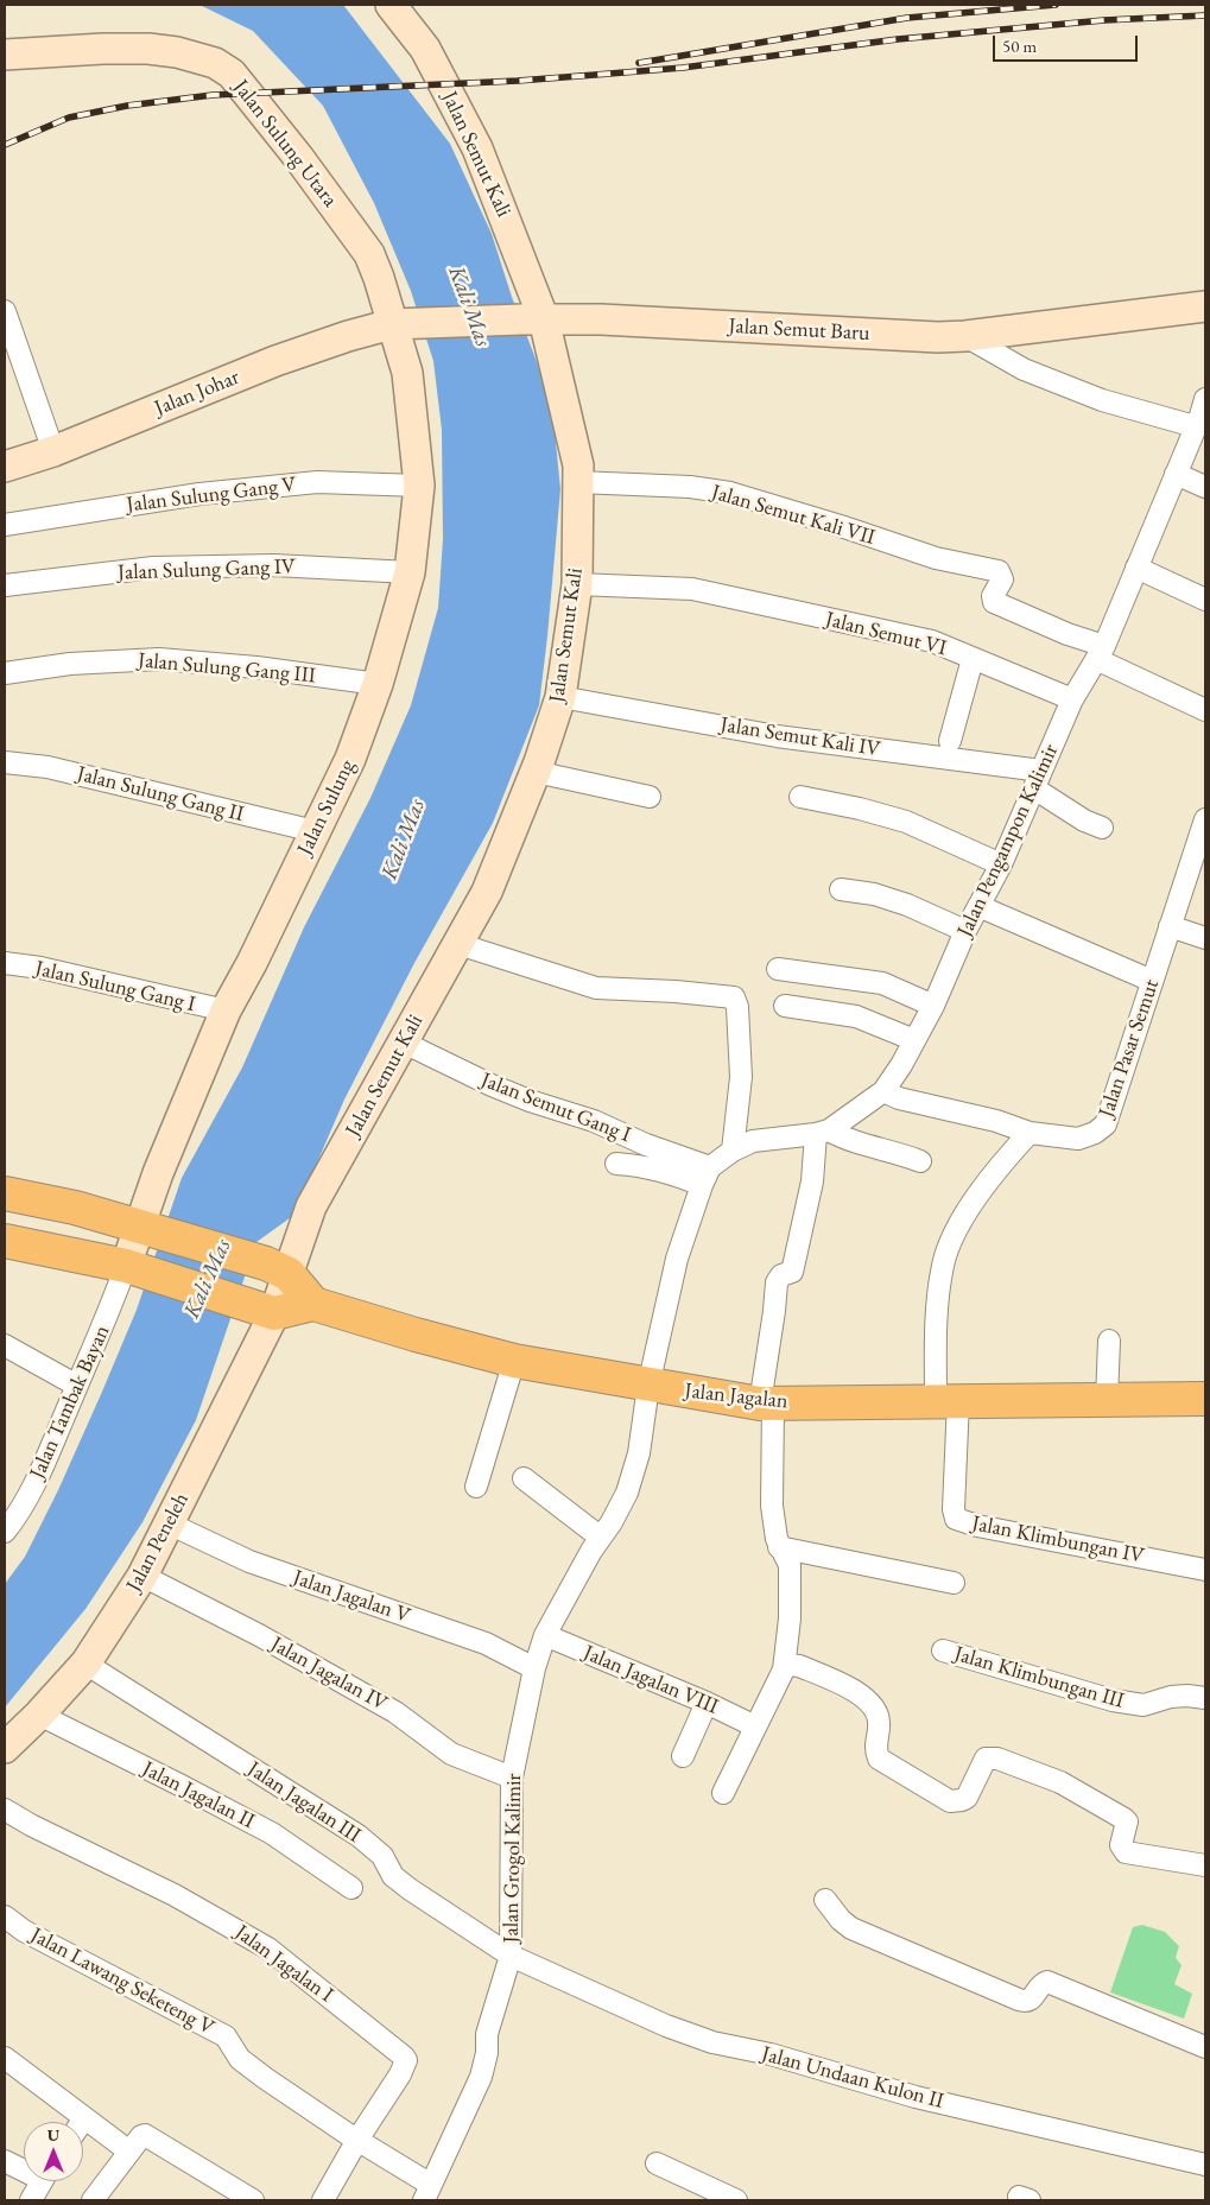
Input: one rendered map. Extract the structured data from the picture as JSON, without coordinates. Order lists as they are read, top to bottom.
{
  "streets": {
    "main road": ["Jalan Jagalan"],
    "street": [
      "Jalan Sulung Utara",
      "Jalan Semut Kali",
      "Jalan Semut Baru",
      "Jalan Johar",
      "Jalan Sulung Gang V",
      "Jalan Semut Kali VII",
      "Jalan Sulung Gang IV",
      "Jalan Semut VI",
      "Jalan Sulung Gang III",
      "Jalan Semut Kali IV",
      "Jalan Sulung Gang II",
      "Jalan Sulung",
      "Jalan Pengampon Kalimir",
      "Jalan Sulung Gang I",
      "Jalan Pasar Semut",
      "Jalan Semut Gang I",
      "Jalan Tambak Bayan",
      "Jalan Klimbungan IV",
      "Jalan Peneleh",
      "Jalan Jagalan V",
      "Jalan Jagalan IV",
      "Jalan Klimbungan III",
      "Jalan Jagalan VIII",
      "Jalan Jagalan II",
      "Jalan Jagalan III",
      "Jalan Grogol Kalimir",
      "Jalan Jagalan I",
      "Jalan Lawang Seketeng V",
      "Jalan Undaan Kulon II"
    ]
  },
  "crossings": [
    ["Jalan Sulung Utara", "Jalan Semut Baru"],
    ["Jalan Sulung Utara", "Jalan Johar"],
    ["Jalan Sulung Utara", "Jalan Sulung"],
    ["Jalan Semut Kali", "Jalan Semut Baru"],
    ["Jalan Semut Kali", "Jalan Semut Kali VII"],
    ["Jalan Semut Kali", "Jalan Semut VI"],
    ["Jalan Semut Kali", "Jalan Semut Kali IV"],
    ["Jalan Semut Kali", "Jalan Semut Gang I"],
    ["Jalan Semut Kali", "Jalan Peneleh"],
    ["Jalan Semut Baru", "Jalan Johar"],
    ["Jalan Semut Baru", "Jalan Sulung"],
    ["Jalan Semut Baru", "Jalan Pengampon Kalimir"],
    ["Jalan Johar", "Jalan Sulung"],
    ["Jalan Sulung Gang V", "Jalan Sulung"],
    ["Jalan Semut Kali VII", "Jalan Pengampon Kalimir"],
    ["Jalan Sulung Gang IV", "Jalan Sulung"],
    ["Jalan Semut VI", "Jalan Pengampon Kalimir"],
    ["Jalan Sulung Gang III", "Jalan Sulung"],
    ["Jalan Semut Kali IV", "Jalan Pengampon Kalimir"],
    ["Jalan Sulung Gang II", "Jalan Sulung"],
    ["Jalan Sulung", "Jalan Sulung Gang I"],
    ["Jalan Sulung", "Jalan Tambak Bayan"],
    ["Jalan Pengampon Kalimir", "Jalan Pasar Semut"],
    ["Jalan Pengampon Kalimir", "Jalan Semut Gang I"],
    ["Jalan Jagalan", "Jalan Klimbungan IV"],
    ["Jalan Jagalan", "Jalan Grogol Kalimir"],
    ["Jalan Peneleh", "Jalan Jagalan V"],
    ["Jalan Peneleh", "Jalan Jagalan IV"],
    ["Jalan Peneleh", "Jalan Jagalan II"],
    ["Jalan Peneleh", "Jalan Jagalan III"],
    ["Jalan Jagalan V", "Jalan Grogol Kalimir"],
    ["Jalan Jagalan IV", "Jalan Grogol Kalimir"],
    ["Jalan Jagalan VIII", "Jalan Grogol Kalimir"],
    ["Jalan Jagalan III", "Jalan Grogol Kalimir"],
    ["Jalan Jagalan III", "Jalan Undaan Kulon II"],
    ["Jalan Grogol Kalimir", "Jalan Lawang Seketeng V"],
    ["Jalan Grogol Kalimir", "Jalan Undaan Kulon II"],
    ["Jalan Jagalan I", "Jalan Lawang Seketeng V"]
  ],
  "water": ["Kali Mas"],
  "scale_bar": "50 m",
  "north": "top"
}
